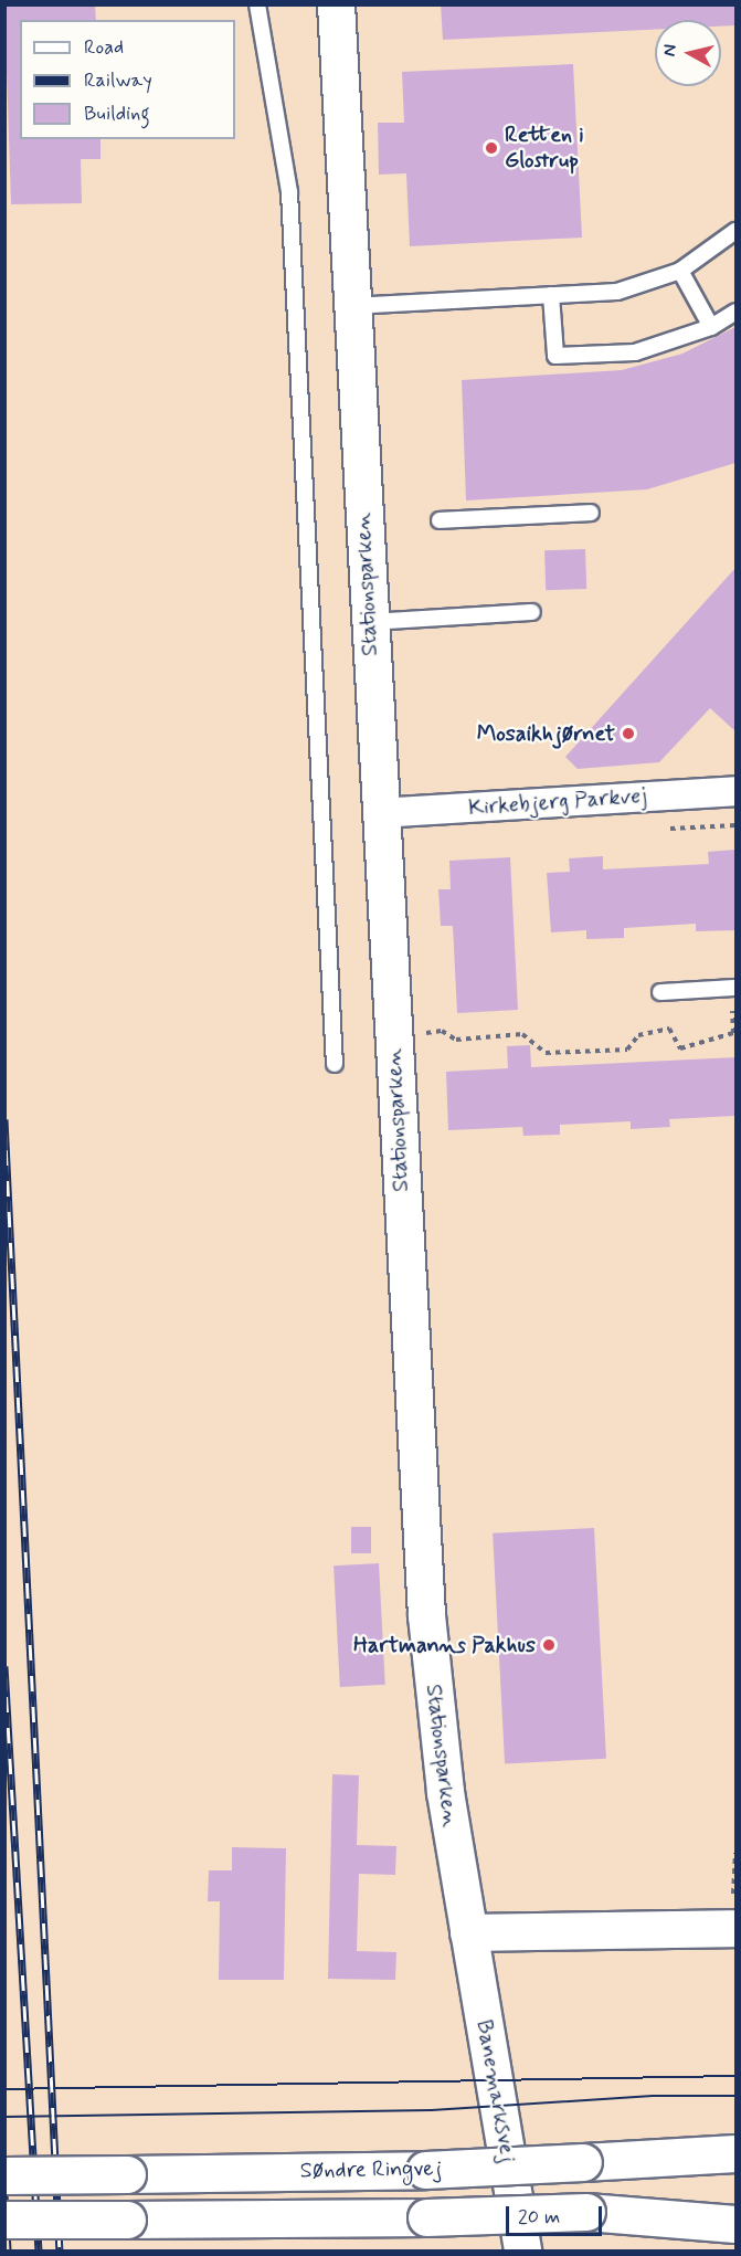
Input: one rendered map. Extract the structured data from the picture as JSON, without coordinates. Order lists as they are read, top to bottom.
{
  "streets": {
    "street": [
      "Stationsparken",
      "Kirkebjerg Parkvej",
      "Banemarksvej",
      "Søndre Ringvej"
    ]
  },
  "crossings": [
    ["Stationsparken", "Kirkebjerg Parkvej"],
    ["Stationsparken", "Banemarksvej"]
  ],
  "places": ["Retten i Glostrup", "Mosaikhjørnet", "Hartmanns Pakhus"],
  "legend": ["Road", "Railway", "Building"],
  "scale_bar": "20 m",
  "north": "left"
}
